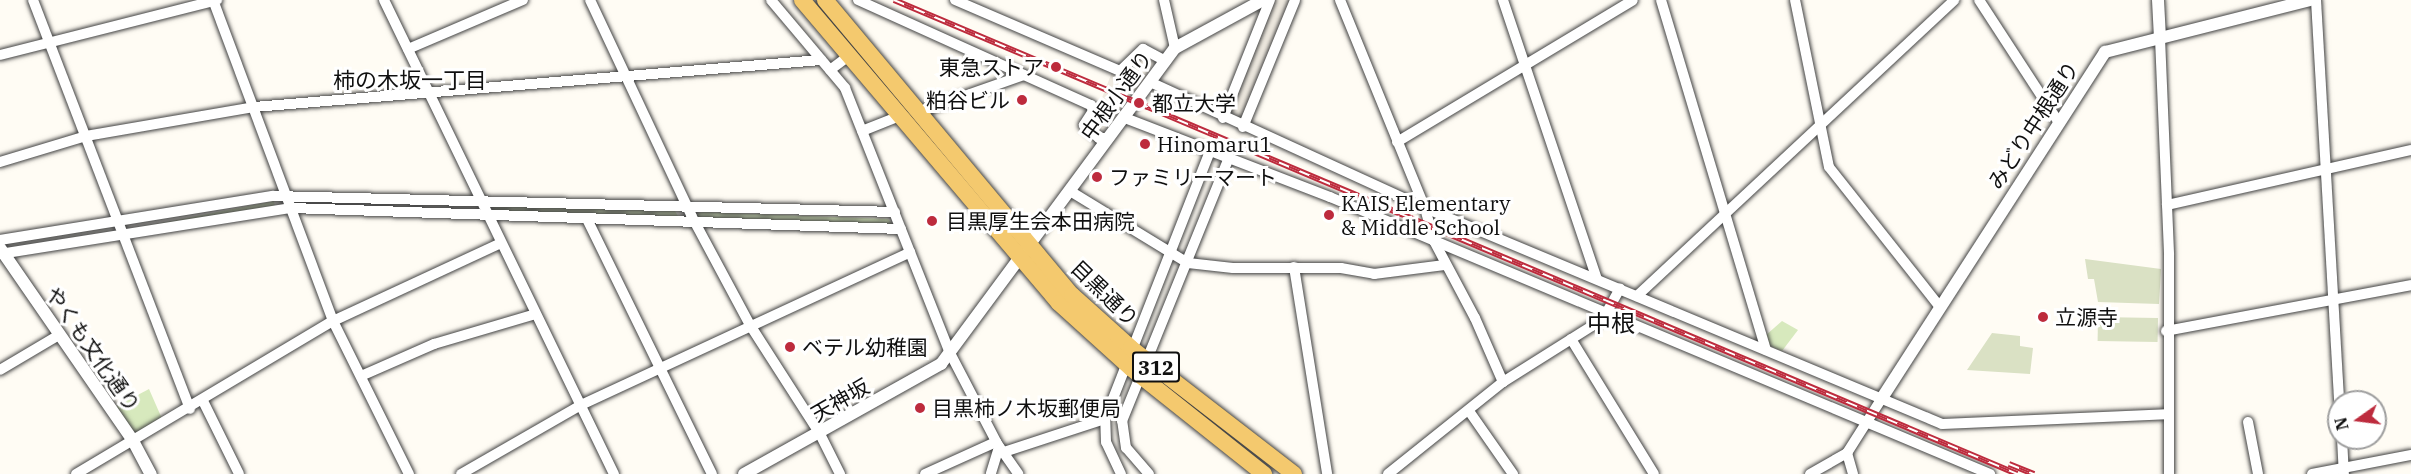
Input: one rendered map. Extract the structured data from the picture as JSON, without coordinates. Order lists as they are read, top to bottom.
{
  "streets": {
    "main road": ["目黒通り", "312"],
    "street": [
      "中根小通り",
      "みどり中根通り",
      "やくも文化通り",
      "天神坂"
    ]
  },
  "crossings": [
    ["中根小通り", "目黒通り"],
    ["中根小通り", "天神坂"],
    ["目黒通り", "天神坂"]
  ],
  "districts": ["柿の木坂一丁目", "中根"],
  "places": [
    "東急ストア",
    "粕谷ビル",
    "都立大学",
    "Hinomaru1",
    "ファミリーマート",
    "KAIS Elementary & Middle School",
    "目黒厚生会本田病院",
    "立源寺",
    "ベテル幼稚園",
    "目黒柿ノ木坂郵便局"
  ],
  "north": "left"
}
